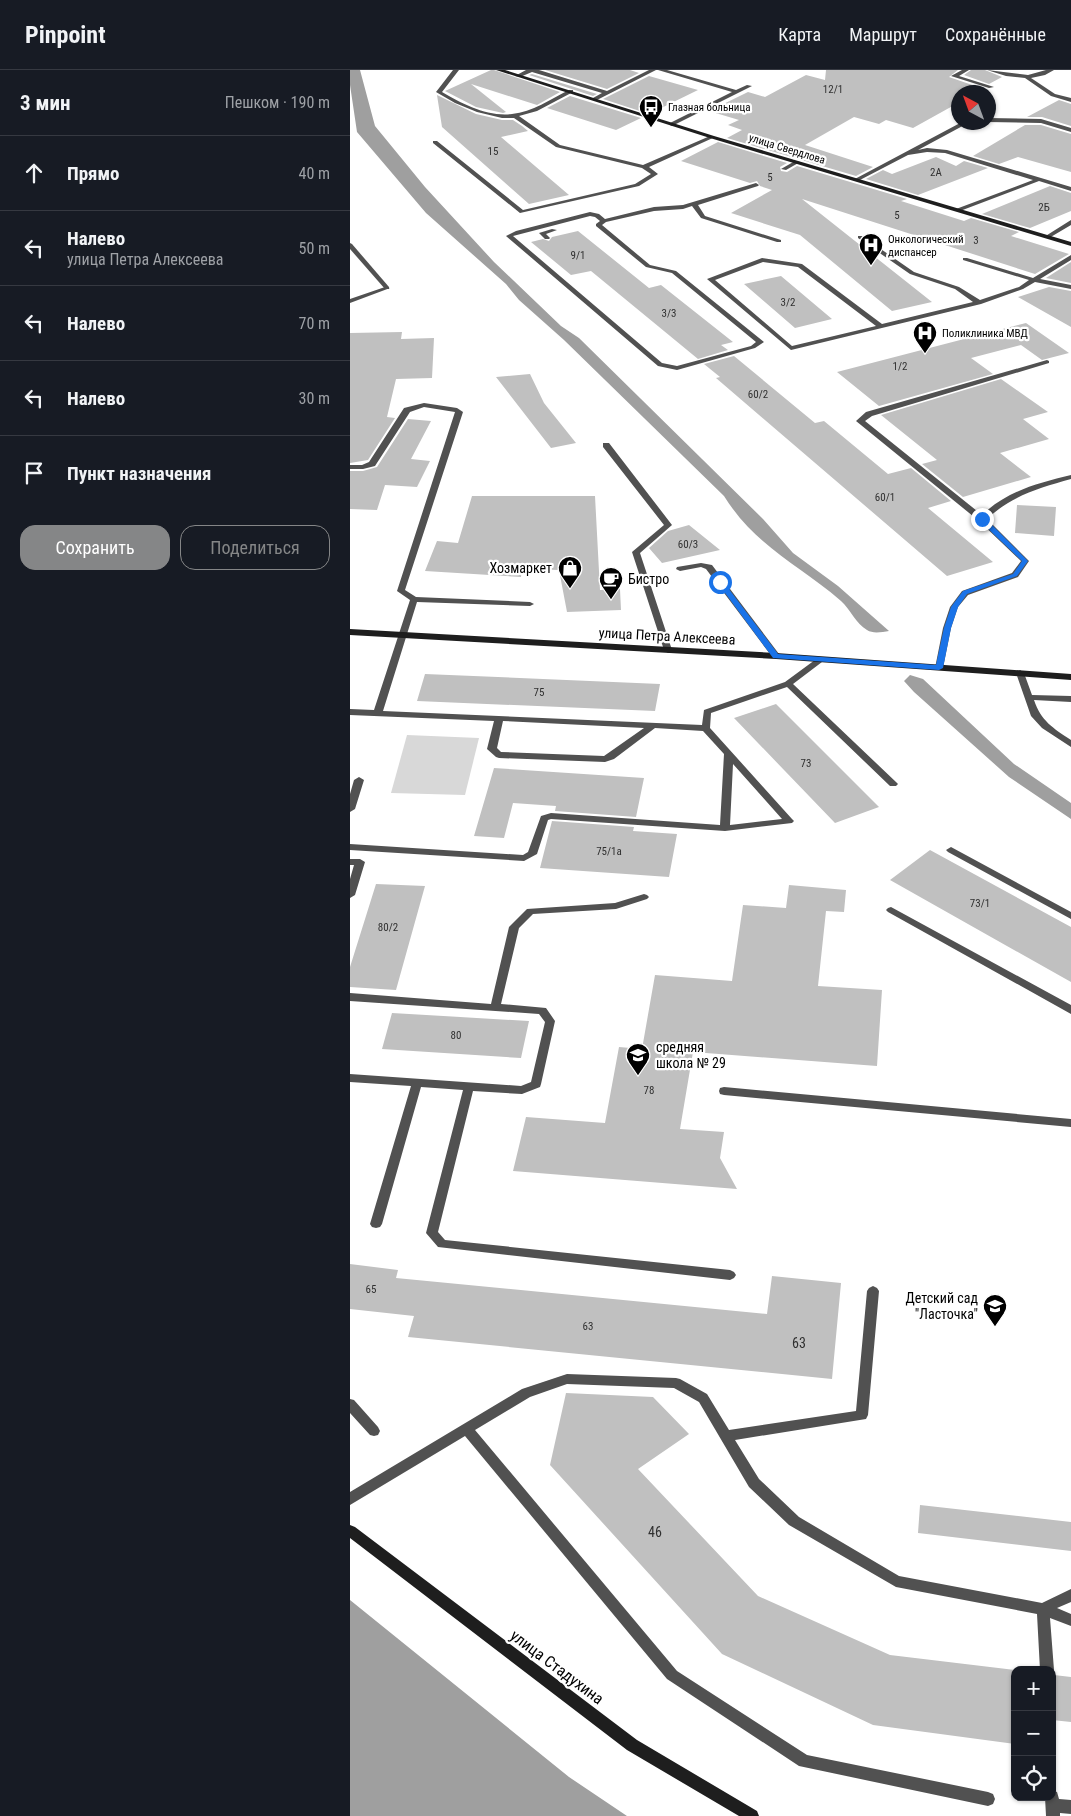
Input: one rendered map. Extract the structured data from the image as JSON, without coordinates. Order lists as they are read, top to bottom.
{
  "streets": {
    "street": ["улица Свердлова", "улица Петра Алексеева", "улица Стадухина"]
  },
  "places": {
    "bus stop": ["Глазная больница"],
    "hospital": ["Онкологический диспансер", "Поликлиника МВД"],
    "shop": ["Хозмаркет"],
    "cafe": ["Бистро"],
    "school or university": ["средняя школа № 29", "Детский сад \"Ласточка\""]
  },
  "house_numbers": [
    "12/1",
    "15",
    "2А",
    "5",
    "2Б",
    "5",
    "3",
    "9/1",
    "3/2",
    "3/3",
    "1/2",
    "60/2",
    "60/1",
    "60/3",
    "75",
    "73",
    "75/1а",
    "73/1",
    "80/2",
    "80",
    "78",
    "65",
    "63",
    "63",
    "46"
  ],
  "north": "top left",
  "page": {
    "header": "Pinpoint",
    "nav": ["Карта", "Маршрут", "Сохранённые"],
    "heading": ["3 мин", "Пешком · 190 m"],
    "list": [
      ["Прямо", "40 m"],
      ["Налево", "улица Петра Алексеева", "50 m"],
      ["Налево", "70 m"],
      ["Налево", "30 m"],
      "Пункт назначения"
    ],
    "buttons": ["Сохранить", "Поделиться"],
    "map_buttons": ["+", "−"]
  }
}
